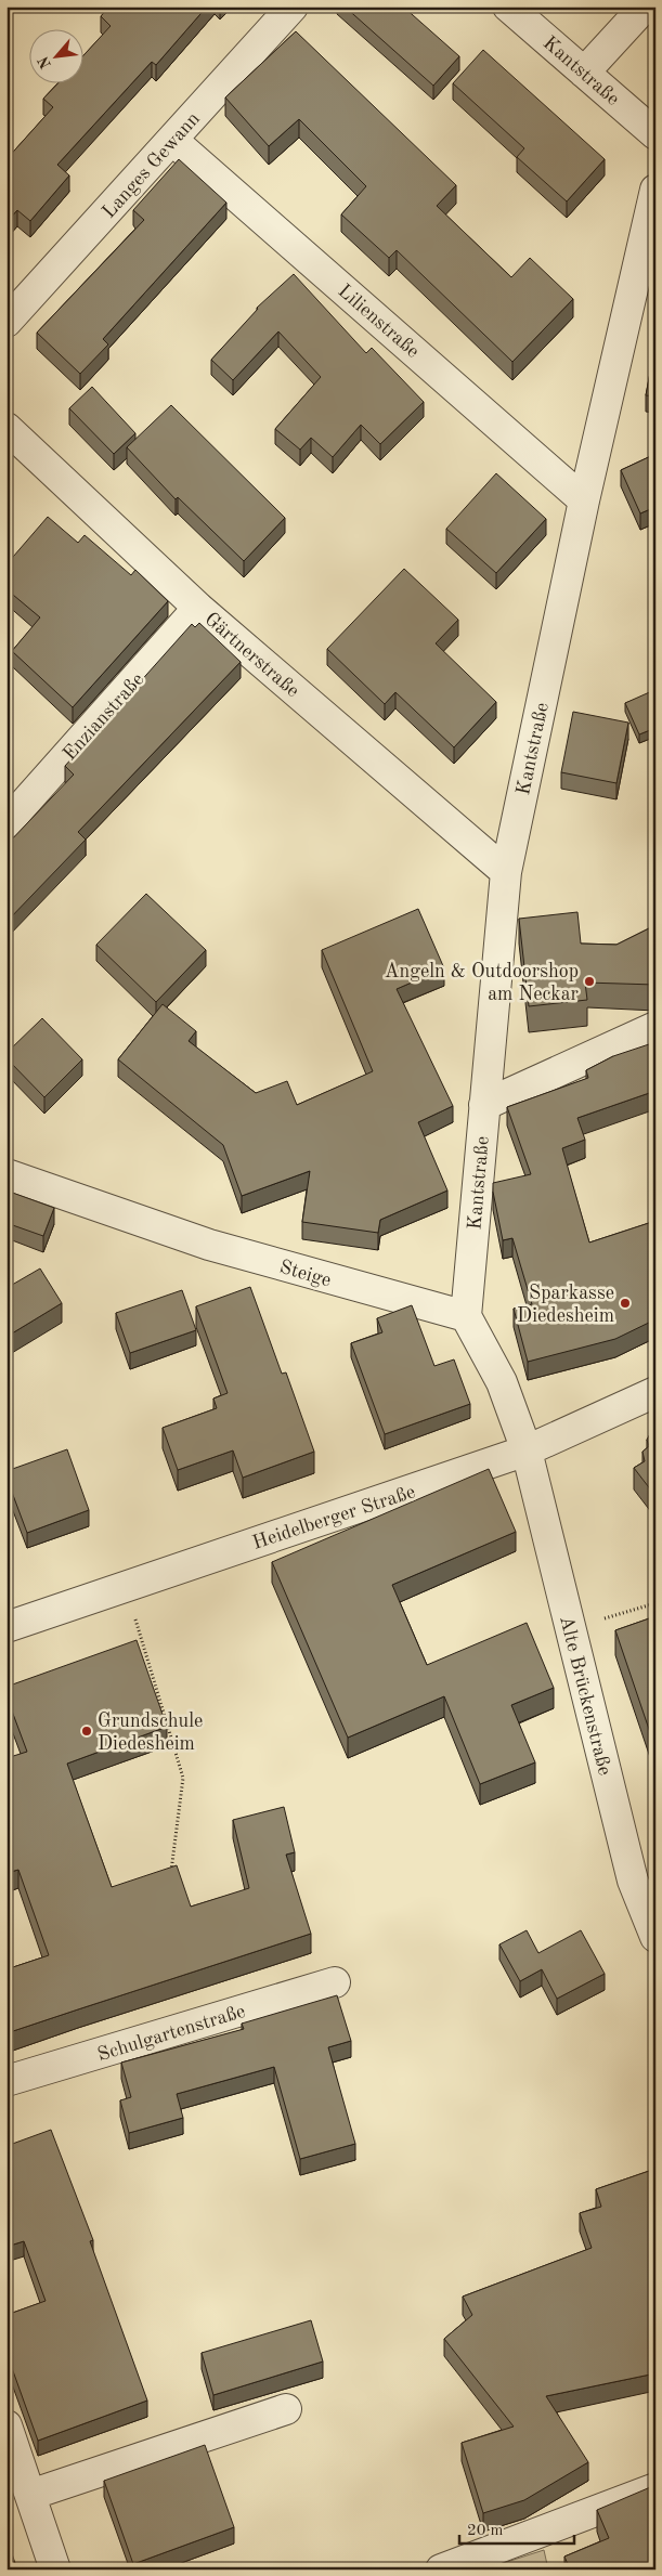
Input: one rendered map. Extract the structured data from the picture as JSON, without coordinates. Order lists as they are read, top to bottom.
{
  "streets": {
    "street": [
      "Kantstraße",
      "Langes Gewann",
      "Lilienstraße",
      "Gärtnerstraße",
      "Enzianstraße",
      "Steige",
      "Heidelberger Straße",
      "Alte Brückenstraße",
      "Schulgartenstraße"
    ]
  },
  "crossings": [
    ["Kantstraße", "Lilienstraße"],
    ["Kantstraße", "Gärtnerstraße"],
    ["Kantstraße", "Steige"],
    ["Langes Gewann", "Lilienstraße"],
    ["Gärtnerstraße", "Enzianstraße"],
    ["Heidelberger Straße", "Alte Brückenstraße"]
  ],
  "places": ["Angeln & Outdoorshop am Neckar", "Sparkasse Diedesheim", "Grundschule Diedesheim"],
  "scale_bar": "20 m",
  "north": "bottom left"
}
